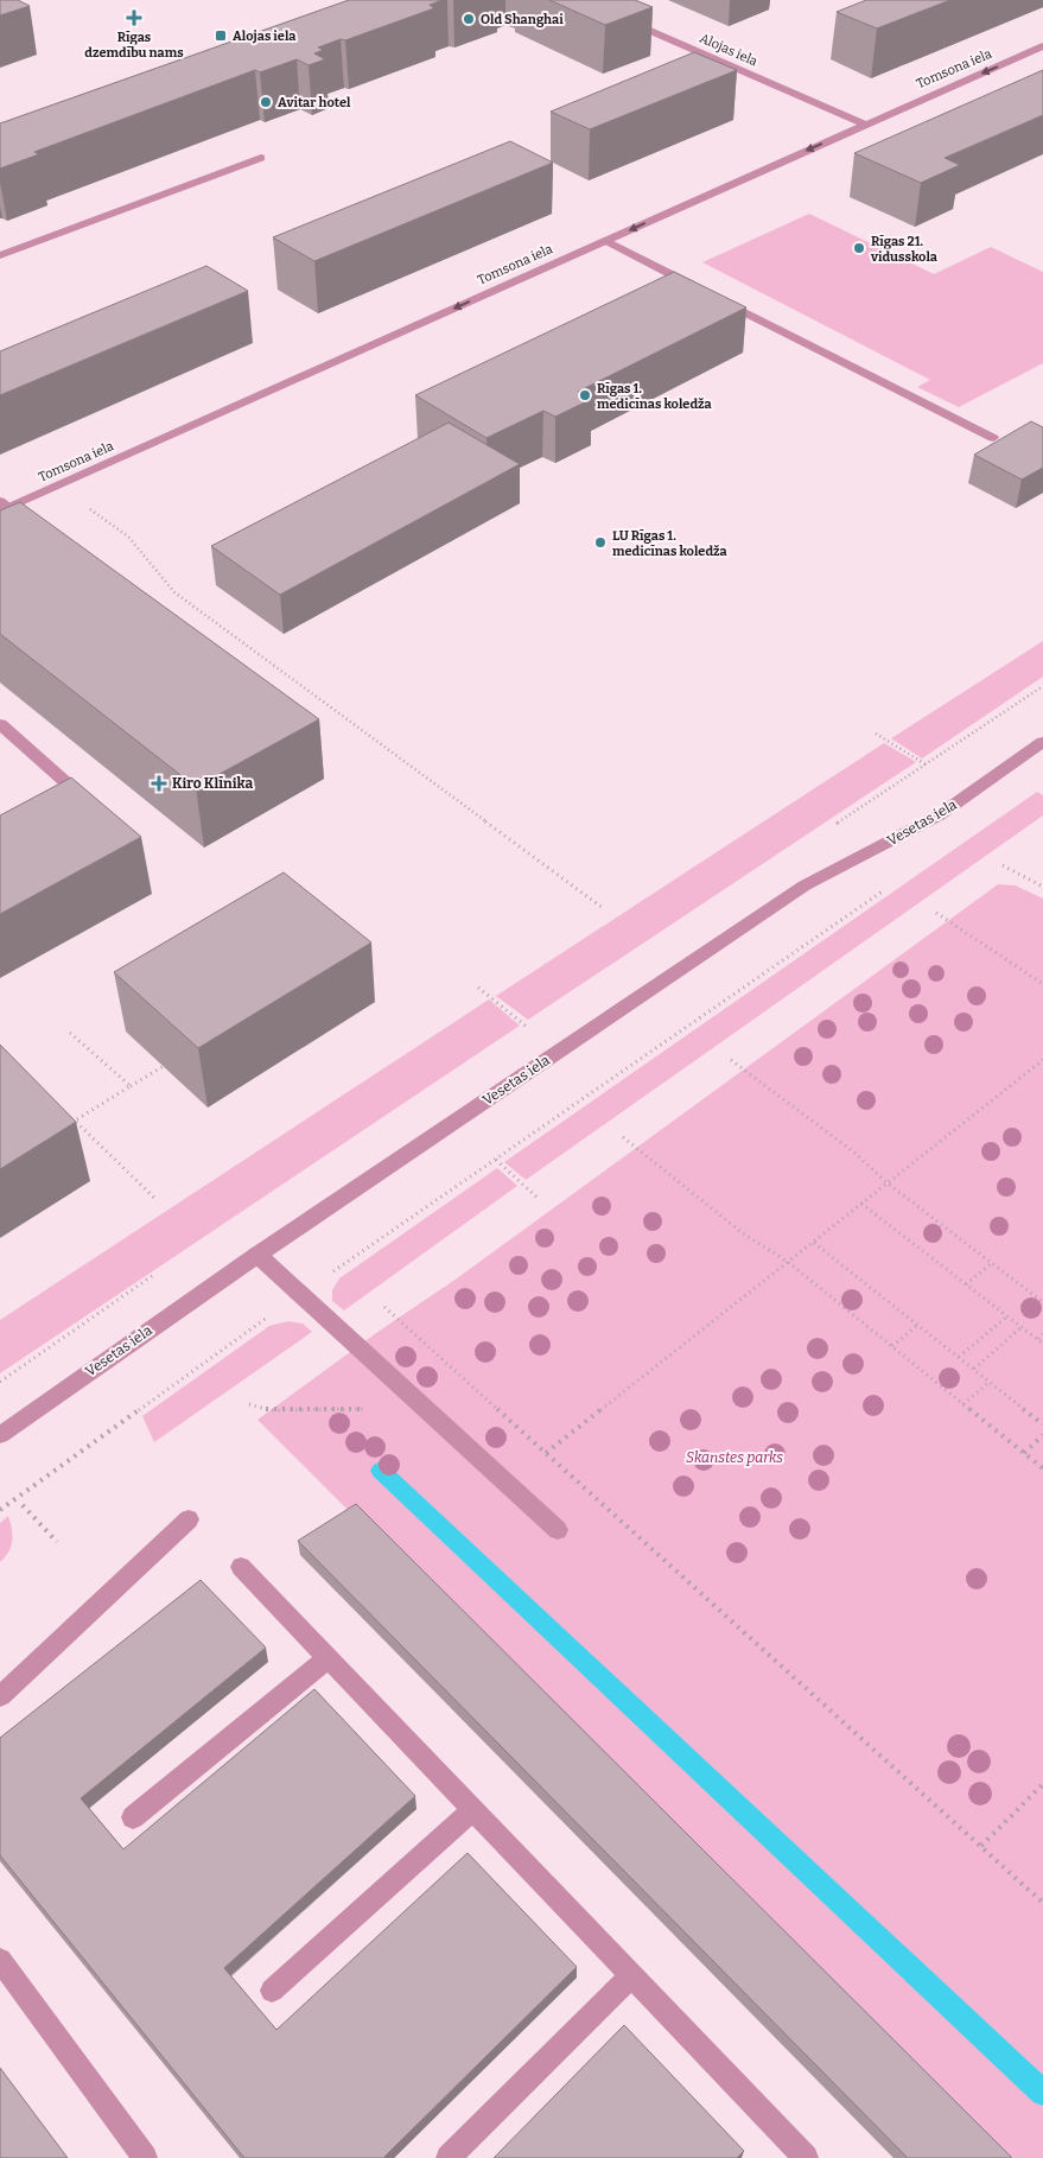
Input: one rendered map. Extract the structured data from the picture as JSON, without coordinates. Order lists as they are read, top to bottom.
{
  "streets": {
    "street": ["Alojas iela", "Tomsona iela", "Vesetas iela"]
  },
  "crossings": [
    ["Alojas iela", "Tomsona iela"]
  ],
  "one_way": ["Tomsona iela"],
  "parks": ["Skanstes parks"],
  "places": {
    "health": ["Rīgas dzemdību nams", "Kiro Klīnika"],
    "other": [
      "Old Shanghai",
      "Avitar hotel",
      "Rīgas 21. vidusskola",
      "Rīgas 1. medicīnas koledža",
      "LU Rīgas 1. medicīnas koledža"
    ],
    "transit": ["Alojas iela"]
  }
}
